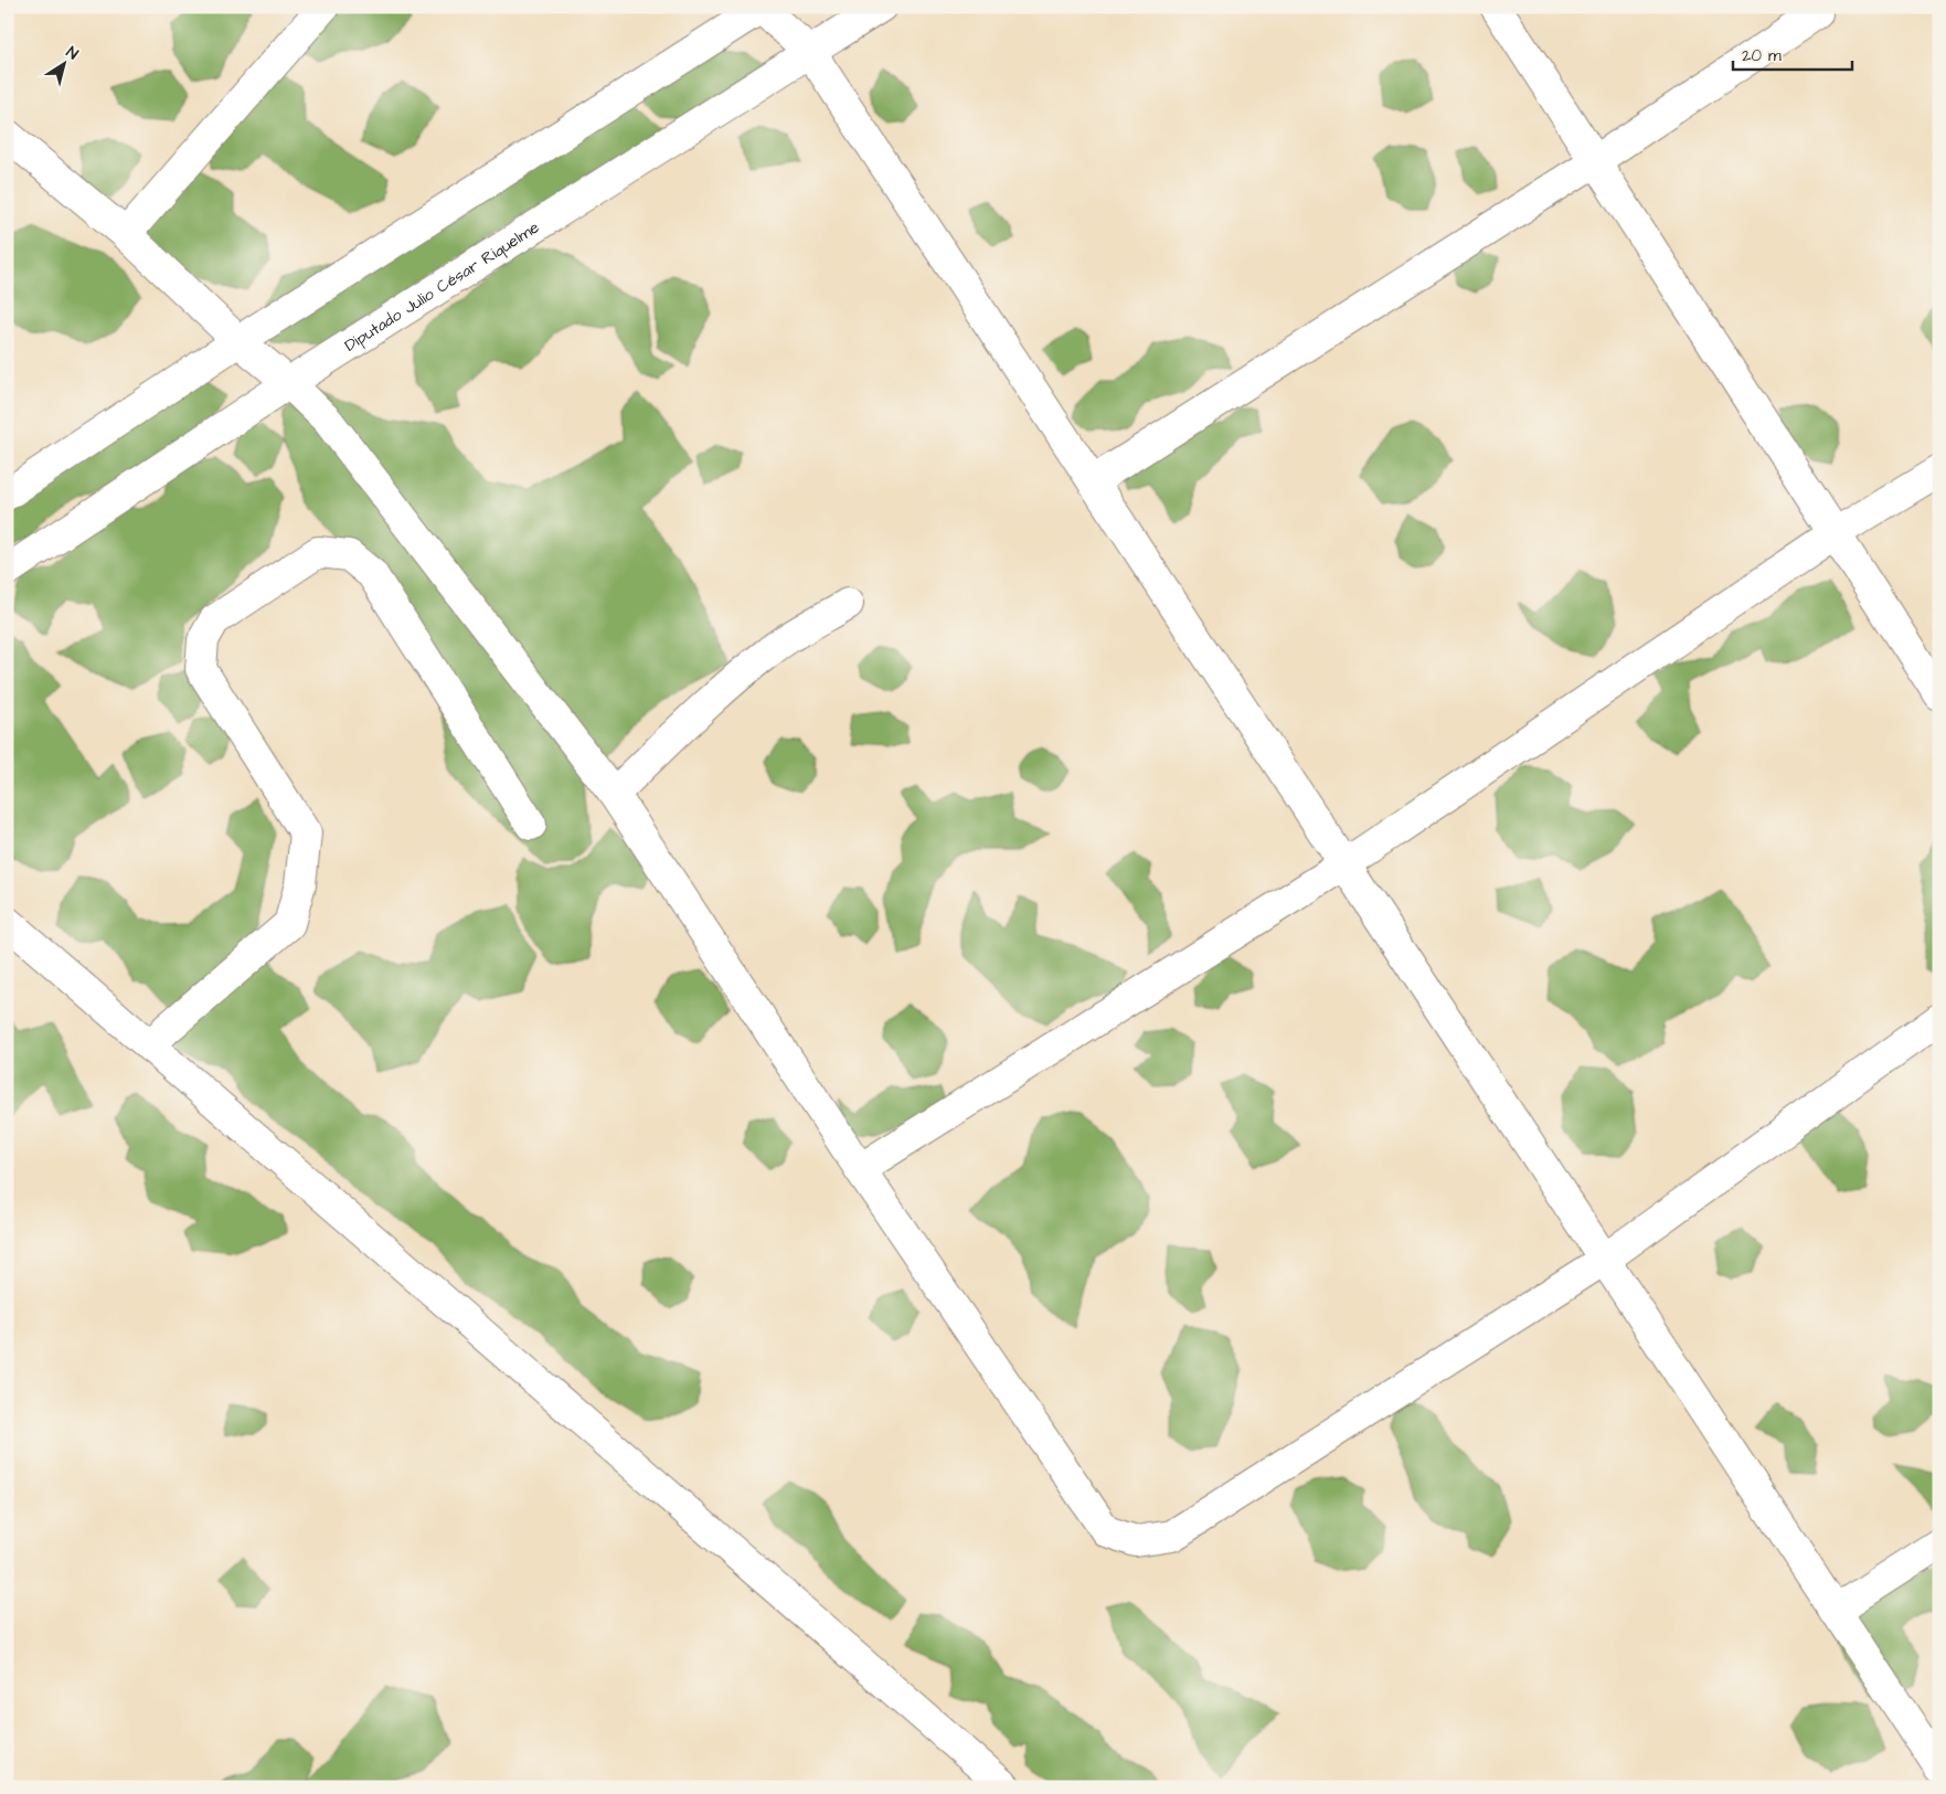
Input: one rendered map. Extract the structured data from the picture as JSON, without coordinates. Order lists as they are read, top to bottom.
{
  "streets": {
    "street": ["Diputado Julio César Riquelme"]
  },
  "scale_bar": "20 m",
  "north": "top right"
}
